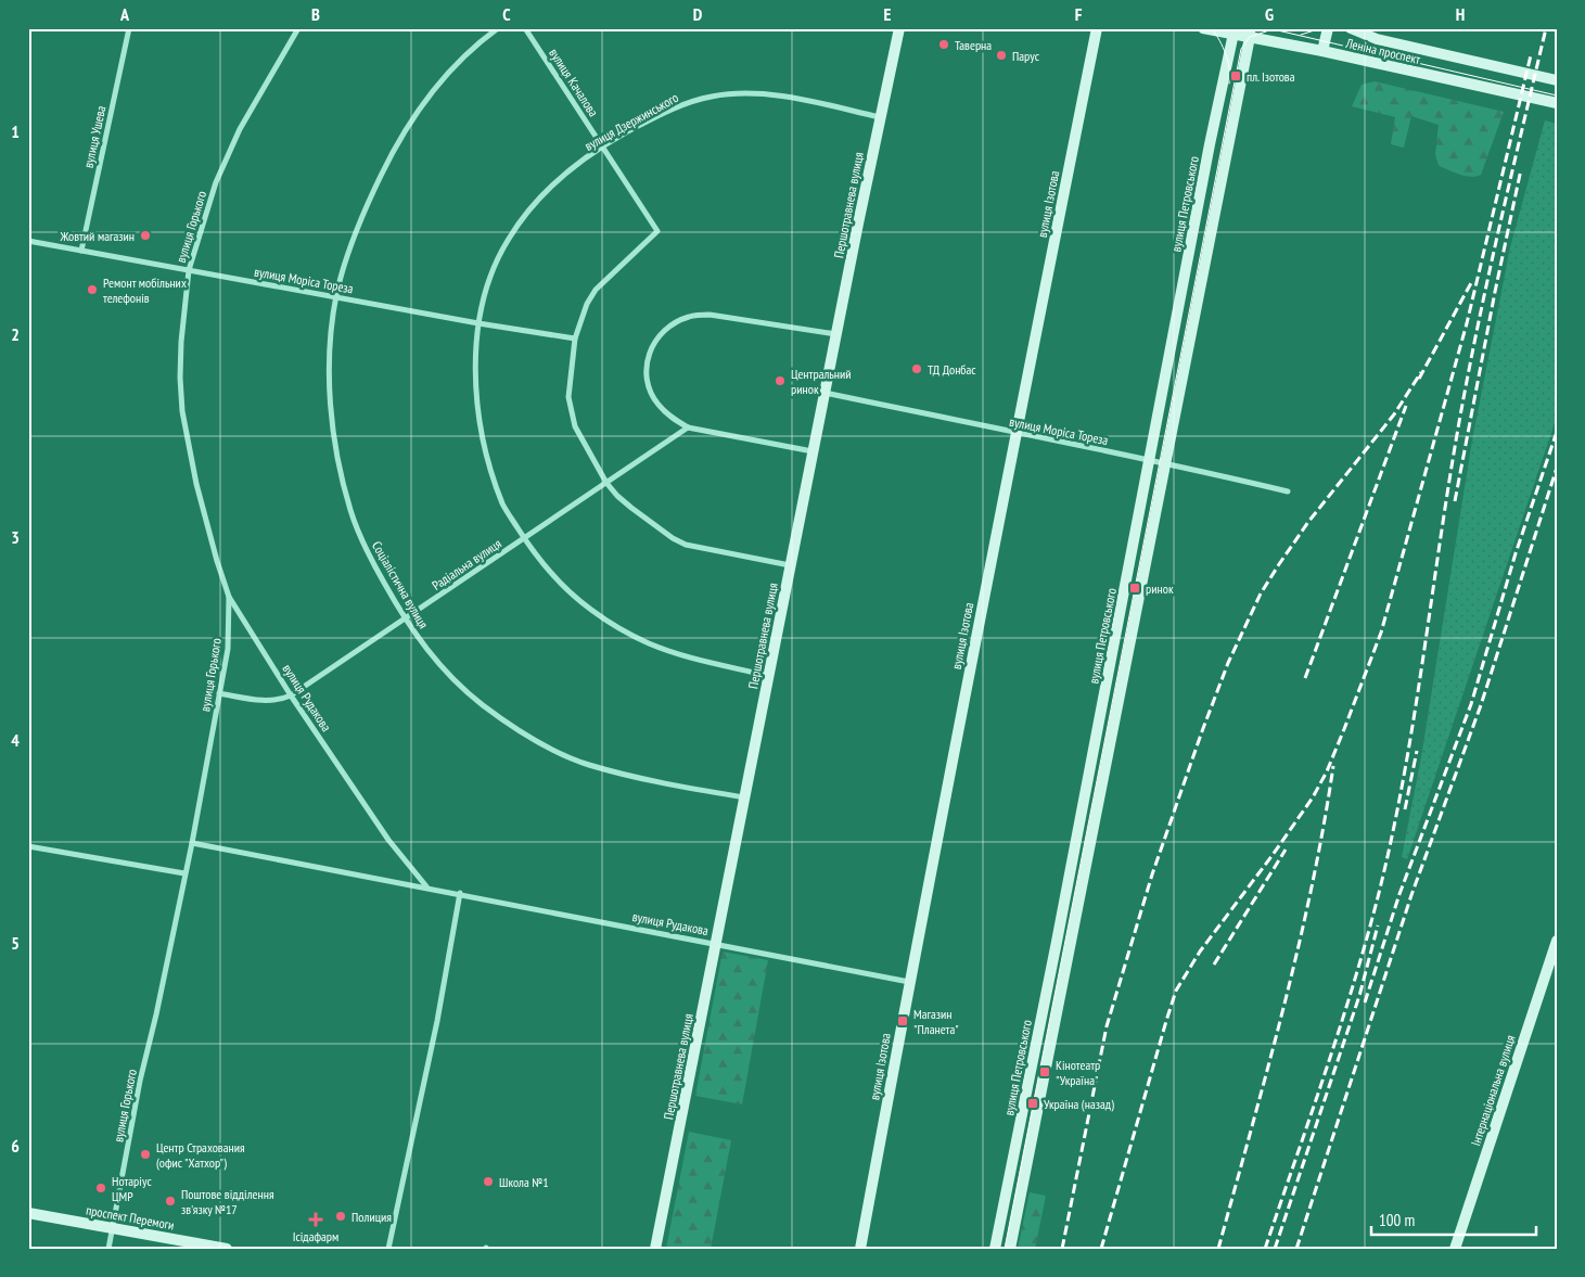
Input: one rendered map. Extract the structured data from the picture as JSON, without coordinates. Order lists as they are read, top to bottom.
{
  "streets": {
    "main road": [
      "Леніна проспект",
      "вулиця Ізотова",
      "вулиця Петровського",
      "Першотравнева вулиця",
      "Інтернаціональна вулиця",
      "проспект Перемоги"
    ],
    "street": [
      "вулиця Качалова",
      "вулиця Дзержинського",
      "вулиця Ушева",
      "вулиця Горького",
      "вулиця Моріса Тореза",
      "Радіальна вулиця",
      "Соціалістична вулиця",
      "вулиця Рудакова"
    ]
  },
  "crossings": [
    ["Леніна проспект", "вулиця Петровського"],
    ["вулиця Качалова", "вулиця Дзержинського"],
    ["вулиця Качалова", "вулиця Моріса Тореза"],
    ["вулиця Дзержинського", "Першотравнева вулиця"],
    ["вулиця Дзержинського", "вулиця Моріса Тореза"],
    ["вулиця Дзержинського", "Радіальна вулиця"],
    ["вулиця Ушева", "вулиця Моріса Тореза"],
    ["вулиця Ізотова", "вулиця Моріса Тореза"],
    ["вулиця Ізотова", "вулиця Рудакова"],
    ["вулиця Петровського", "вулиця Моріса Тореза"],
    ["Першотравнева вулиця", "вулиця Моріса Тореза"],
    ["Першотравнева вулиця", "Соціалістична вулиця"],
    ["Першотравнева вулиця", "вулиця Рудакова"],
    ["вулиця Горького", "вулиця Моріса Тореза"],
    ["вулиця Горького", "Радіальна вулиця"],
    ["вулиця Горького", "вулиця Рудакова"],
    ["вулиця Горького", "проспект Перемоги"],
    ["вулиця Моріса Тореза", "Соціалістична вулиця"],
    ["Радіальна вулиця", "Соціалістична вулиця"],
    ["Радіальна вулиця", "вулиця Рудакова"]
  ],
  "places": {
    "other": [
      "Таверна",
      "Парус",
      "Жовтий магазин",
      "Ремонт мобільних телефонів",
      "ТД Донбас",
      "Центральний ринок",
      "Центр Страхования (офис \"Хатхор\")",
      "Школа №1",
      "Нотаріус ЦМР",
      "Поштове відділення зв'язку №17",
      "Полиция"
    ],
    "transit": [
      "пл. Ізотова",
      "ринок",
      "Магазин \"Планета\"",
      "Кінотеатр \"Україна\"",
      "Україна (назад)"
    ],
    "health": ["Ісідафарм"]
  },
  "scale_bar": "100 m",
  "grid": {
    "columns": [
      "A",
      "B",
      "C",
      "D",
      "E",
      "F",
      "G",
      "H"
    ],
    "rows": [
      "1",
      "2",
      "3",
      "4",
      "5",
      "6"
    ]
  }
}
